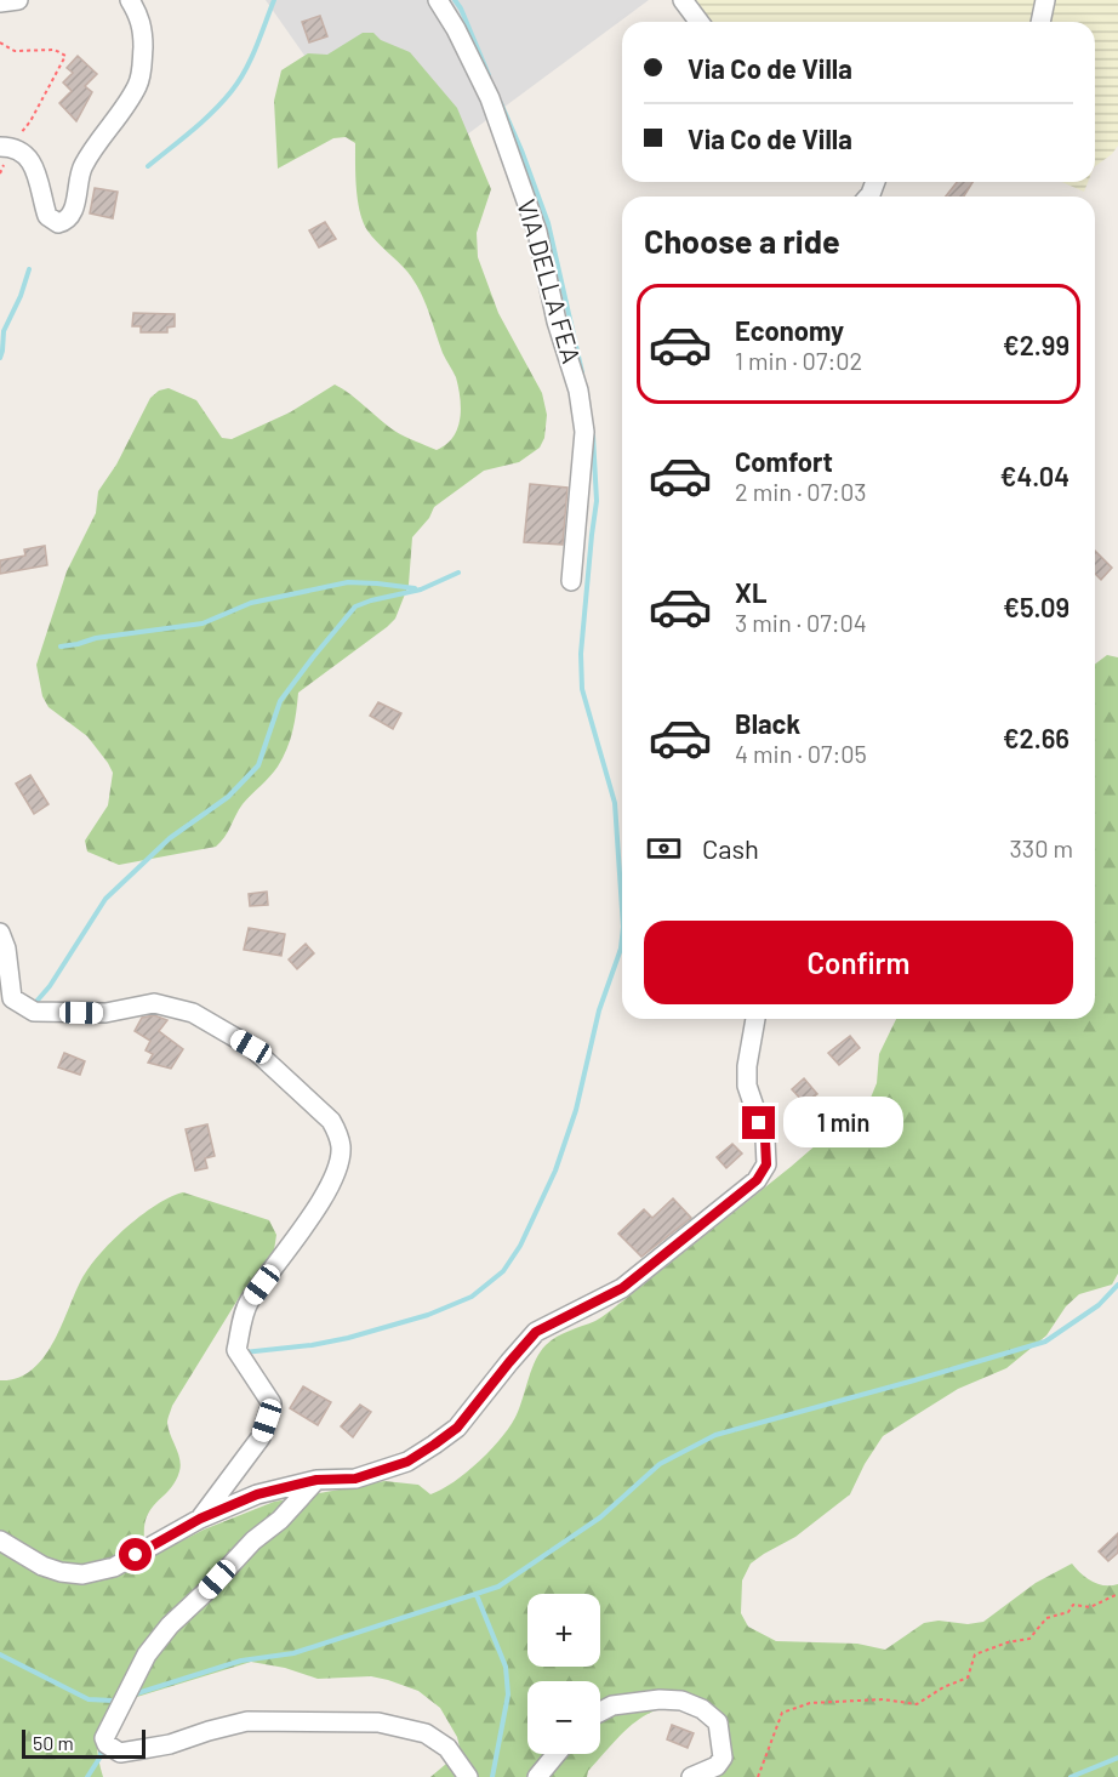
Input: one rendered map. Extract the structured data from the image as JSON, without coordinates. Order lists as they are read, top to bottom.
{
  "streets": {
    "street": ["VIA DELLA FEA"]
  },
  "scale_bar": "50 m",
  "page": {
    "banner": ["Via Co de Villa", "Via Co de Villa"],
    "heading": "Choose a ride",
    "list": [
      {
        "name": "Economy",
        "note": "1 min · 07:02",
        "value": "€2.99"
      },
      {
        "name": "Comfort",
        "note": "2 min · 07:03",
        "value": "€4.04"
      },
      {
        "name": "XL",
        "note": "3 min · 07:04",
        "value": "€5.09"
      },
      {
        "name": "Black",
        "note": "4 min · 07:05",
        "value": "€2.66"
      }
    ],
    "pay": ["Cash", "330 m"],
    "buttons": "Confirm",
    "bubble": "1 min",
    "map_buttons": ["+", "−"],
    "scale": "50 m"
  }
}
